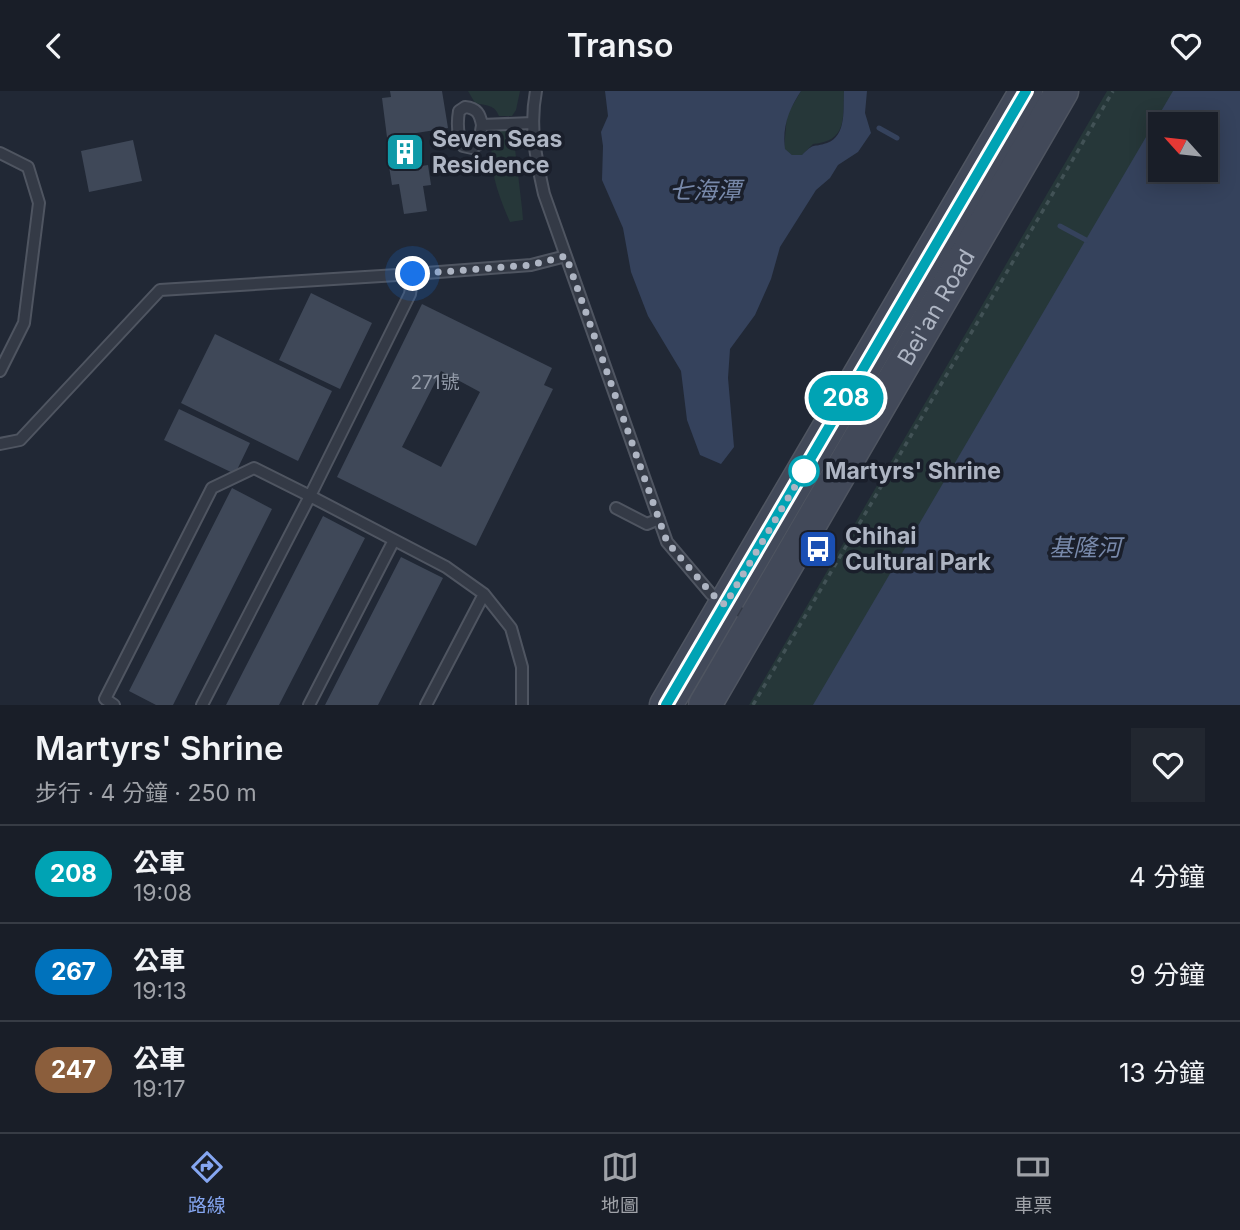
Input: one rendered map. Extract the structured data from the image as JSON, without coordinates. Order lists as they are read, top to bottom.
{
  "streets": {
    "main road": ["Bei'an Road"]
  },
  "water": ["七海潭", "基隆河"],
  "places": {
    "building": ["Seven Seas Residence"],
    "other": ["Martyrs' Shrine"],
    "bus stop": ["Chihai Cultural Park"]
  },
  "lines": ["bus line 208"],
  "house_numbers": ["271號"],
  "north": "top left",
  "page": {
    "header": "Transo",
    "on_map": "208",
    "heading": ["Martyrs' Shrine", "步行 · 4 分鐘 · 250 m"],
    "list": [
      {
        "mark": "208",
        "name": "公車",
        "note": "19:08",
        "value": "4 分鐘"
      },
      {
        "mark": "267",
        "name": "公車",
        "note": "19:13",
        "value": "9 分鐘"
      },
      {
        "mark": "247",
        "name": "公車",
        "note": "19:17",
        "value": "13 分鐘"
      }
    ],
    "tabs": ["路線", "地圖", "車票"]
  }
}
